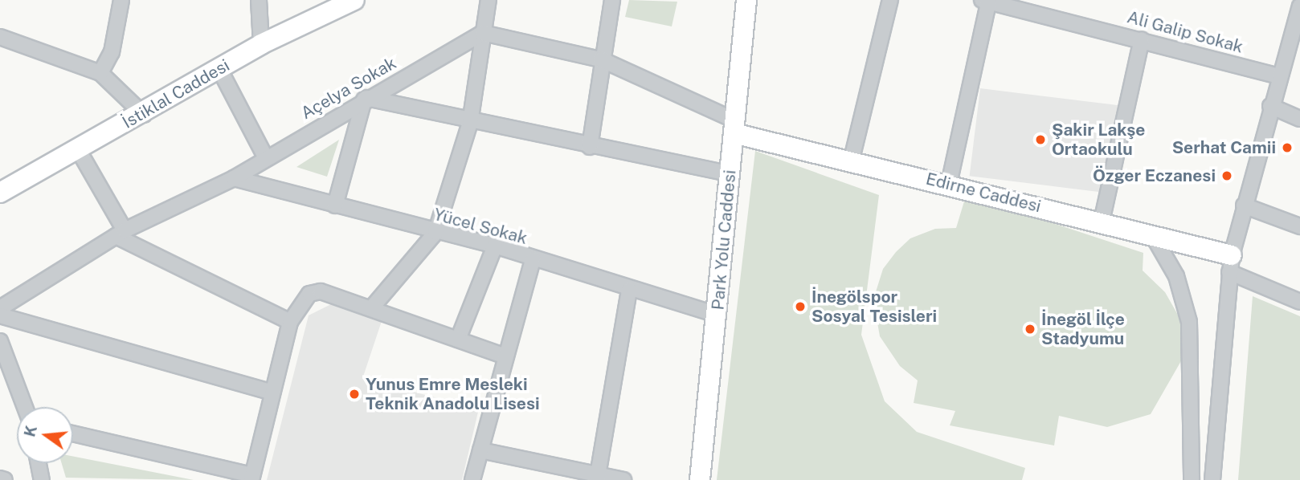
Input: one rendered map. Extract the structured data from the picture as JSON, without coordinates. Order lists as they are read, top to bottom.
{
  "streets": {
    "main road": ["İstiklal Caddesi", "Edirne Caddesi", "Park Yolu Caddesi"],
    "street": ["Ali Galip Sokak", "Açelya Sokak", "Yücel Sokak"]
  },
  "crossings": [
    ["Açelya Sokak", "Yücel Sokak"],
    ["Edirne Caddesi", "Park Yolu Caddesi"],
    ["Yücel Sokak", "Park Yolu Caddesi"]
  ],
  "places": [
    "Şakir Lakşe Ortaokulu",
    "Serhat Camii",
    "Özger Eczanesi",
    "İnegölspor Sosyal Tesisleri",
    "İnegöl İlçe Stadyumu",
    "Yunus Emre Mesleki Teknik Anadolu Lisesi"
  ],
  "north": "left"
}
